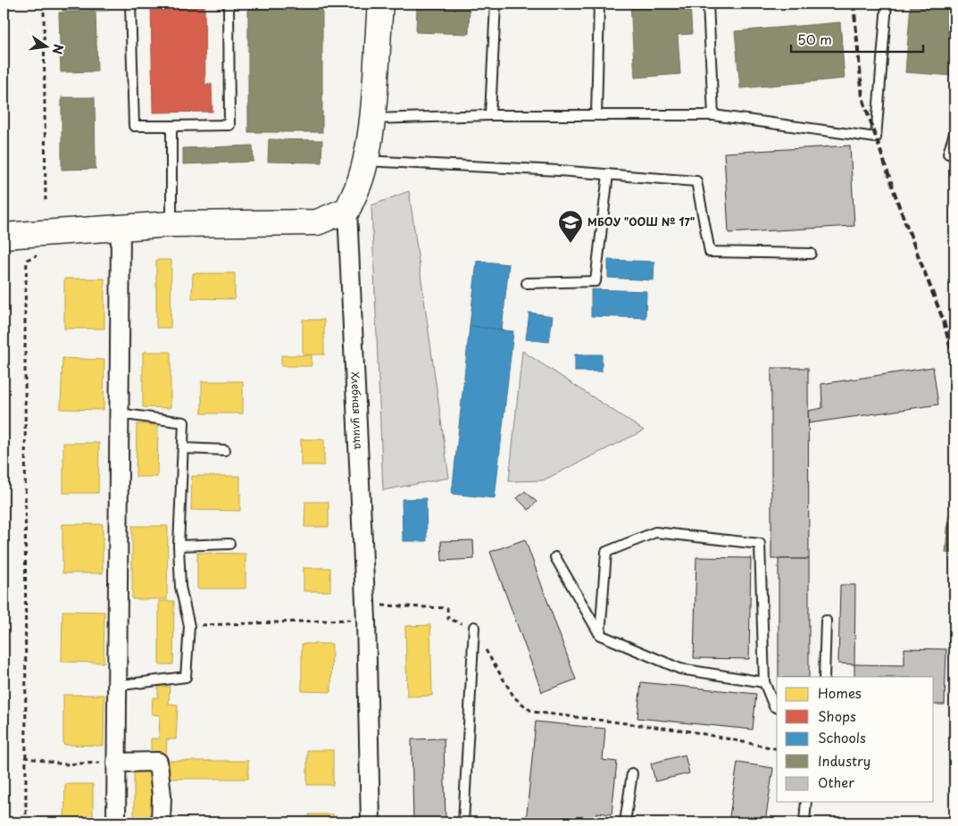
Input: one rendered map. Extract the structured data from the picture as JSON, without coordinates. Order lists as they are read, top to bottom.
{
  "streets": {
    "street": ["Хлебная улица"]
  },
  "places": {
    "school or university": ["МБОУ \"ООШ № 17\""]
  },
  "legend": [
    "Homes",
    "Shops",
    "Schools",
    "Industry",
    "Other"
  ],
  "scale_bar": "50 m",
  "north": "right"
}
